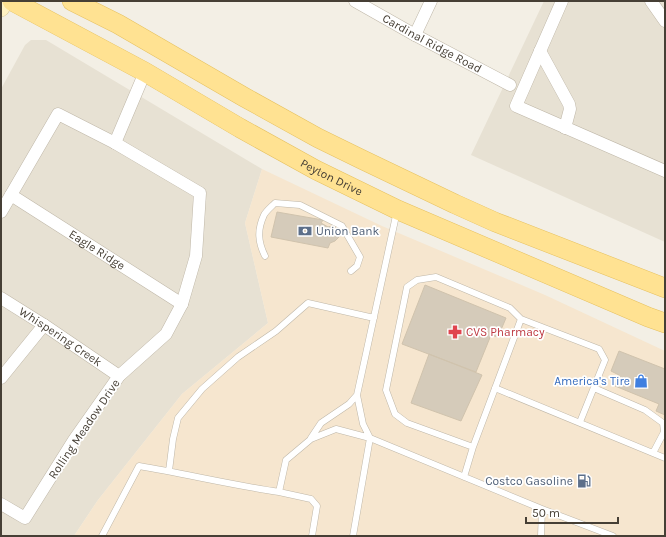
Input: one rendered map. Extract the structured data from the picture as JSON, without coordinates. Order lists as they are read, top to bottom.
{
  "streets": {
    "main road": ["Peyton Drive"],
    "street": [
      "Cardinal Ridge Road",
      "Eagle Ridge",
      "Whispering Creek",
      "Rolling Meadow Drive"
    ]
  },
  "crossings": [
    ["Eagle Ridge", "Rolling Meadow Drive"],
    ["Whispering Creek", "Rolling Meadow Drive"]
  ],
  "places": {
    "bank": ["Union Bank"],
    "pharmacy": ["CVS Pharmacy"],
    "shop": ["America's Tire"],
    "fuel station": ["Costco Gasoline"]
  },
  "scale_bar": "50 m"
}
